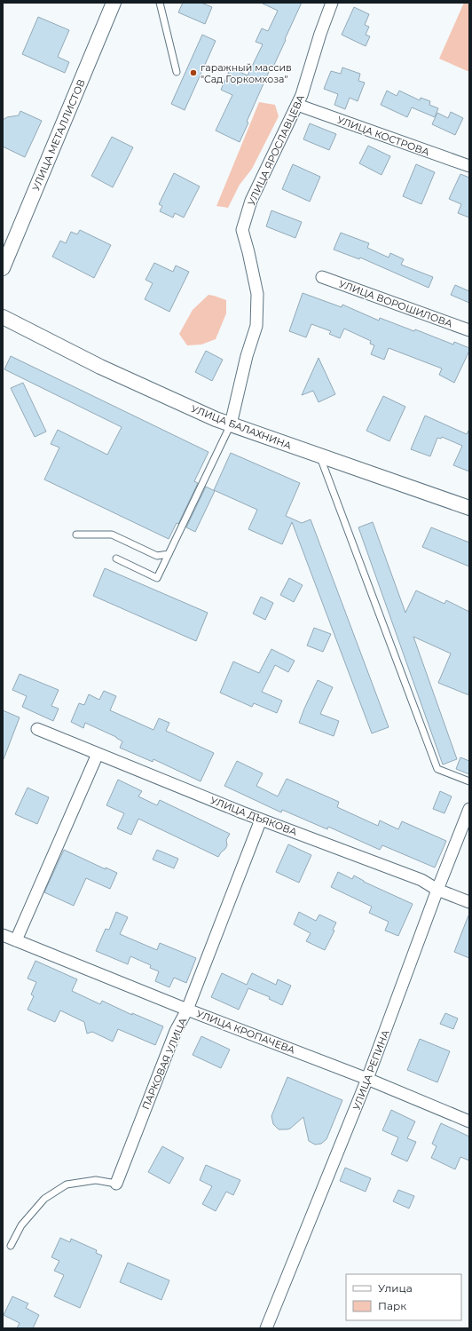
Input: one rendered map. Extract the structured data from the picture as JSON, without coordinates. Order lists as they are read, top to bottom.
{
  "streets": {
    "street": [
      "УЛИЦА МЕТАЛЛИСТОВ",
      "УЛИЦА КОСТРОВА",
      "УЛИЦА ЯРОСЛАВЦЕВА",
      "УЛИЦА ВОРОШИЛОВА",
      "УЛИЦА БАЛАХНИНА",
      "УЛИЦА ДЪЯКОВА",
      "УЛИЦА КРОПАЧЕВА",
      "ПАРКОВАЯ УЛИЦА",
      "УЛИЦА РЕПИНА"
    ]
  },
  "crossings": [
    ["УЛИЦА КОСТРОВА", "УЛИЦА ЯРОСЛАВЦЕВА"],
    ["УЛИЦА ЯРОСЛАВЦЕВА", "УЛИЦА БАЛАХНИНА"],
    ["УЛИЦА ДЪЯКОВА", "ПАРКОВАЯ УЛИЦА"],
    ["УЛИЦА ДЪЯКОВА", "УЛИЦА РЕПИНА"],
    ["УЛИЦА КРОПАЧЕВА", "ПАРКОВАЯ УЛИЦА"],
    ["УЛИЦА КРОПАЧЕВА", "УЛИЦА РЕПИНА"]
  ],
  "places": ["гаражный массив \"Сад Горкомхоза\""],
  "legend": ["Улица", "Парк"]
}
